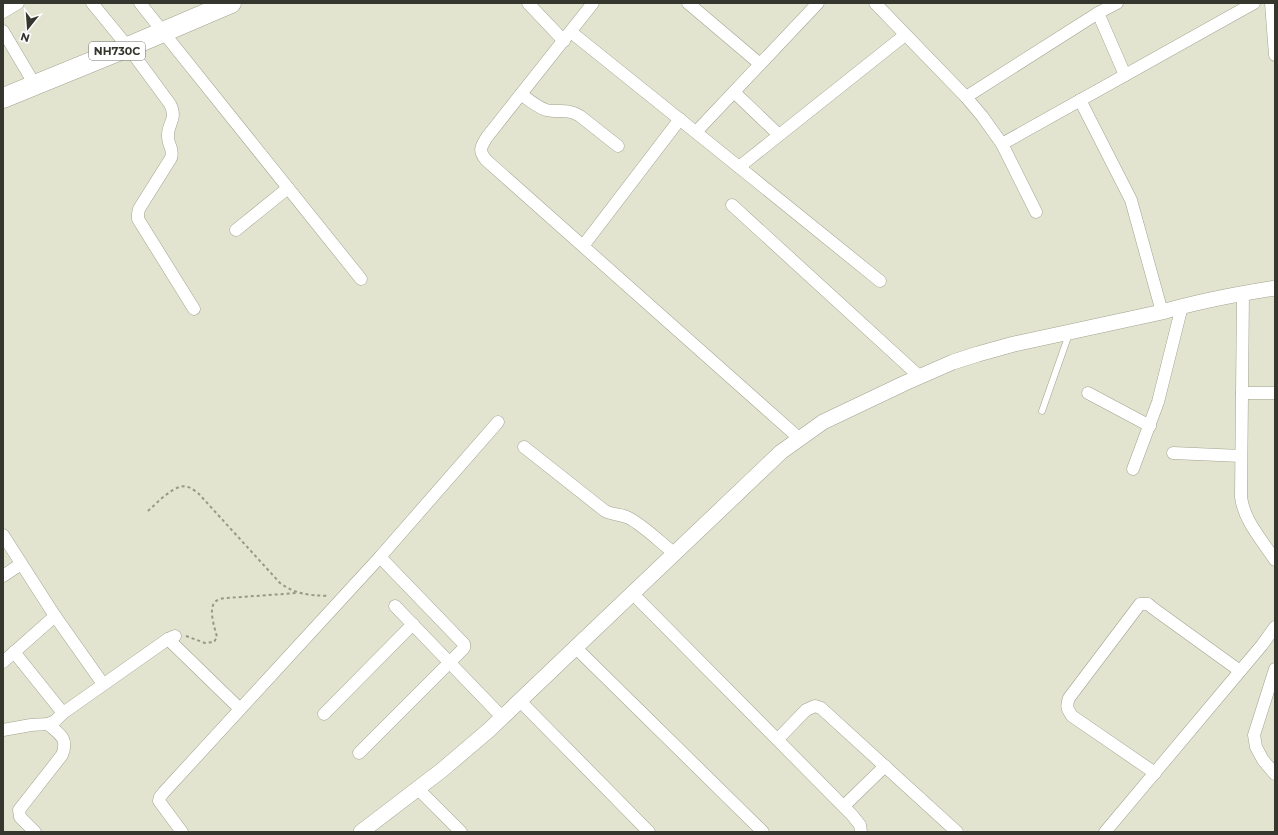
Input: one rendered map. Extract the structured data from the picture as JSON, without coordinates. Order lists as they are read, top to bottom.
{
  "streets": {
    "highway": ["NH730C"]
  },
  "north": "bottom"
}
